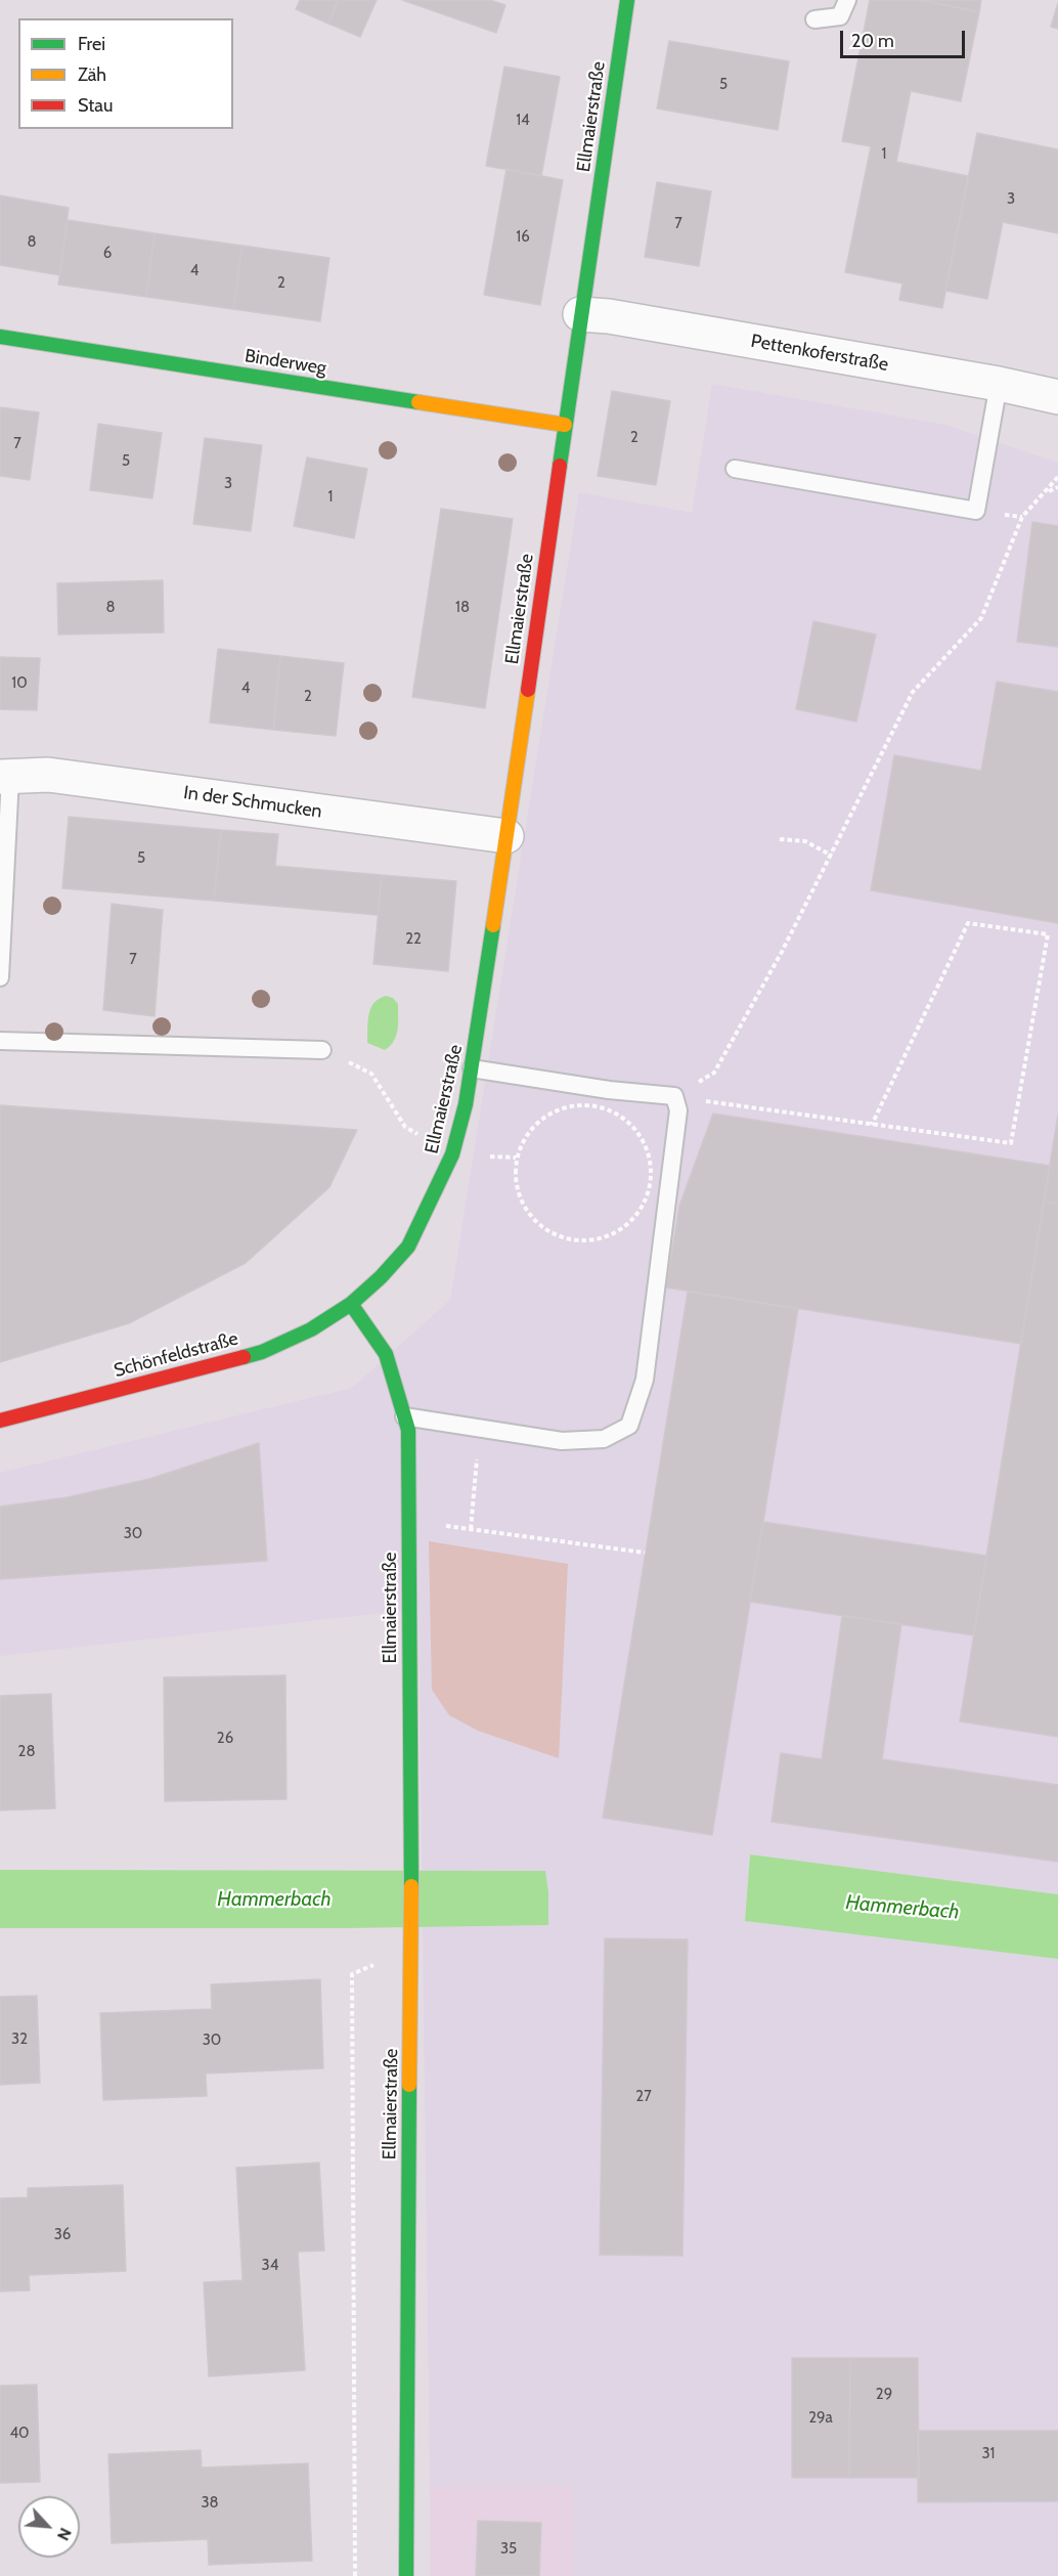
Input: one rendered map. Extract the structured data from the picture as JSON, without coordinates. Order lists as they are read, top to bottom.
{
  "streets": {
    "street": [
      "Ellmaierstraße",
      "Pettenkoferstraße",
      "Binderweg",
      "In der Schmucken",
      "Schönfeldstraße"
    ]
  },
  "crossings": [
    ["Ellmaierstraße", "Pettenkoferstraße"],
    ["Ellmaierstraße", "Binderweg"],
    ["Ellmaierstraße", "In der Schmucken"],
    ["Ellmaierstraße", "Schönfeldstraße"]
  ],
  "water": ["Hammerbach"],
  "house_numbers": [
    "5",
    "14",
    "1",
    "3",
    "7",
    "16",
    "8",
    "6",
    "4",
    "2",
    "2",
    "7",
    "5",
    "3",
    "1",
    "8",
    "18",
    "10",
    "4",
    "2",
    "5",
    "22",
    "7",
    "30",
    "26",
    "28",
    "32",
    "30",
    "27",
    "36",
    "34",
    "29",
    "29a",
    "40",
    "31",
    "38",
    "35"
  ],
  "legend": ["Frei", "Zäh", "Stau"],
  "scale_bar": "20 m",
  "north": "bottom right"
}
